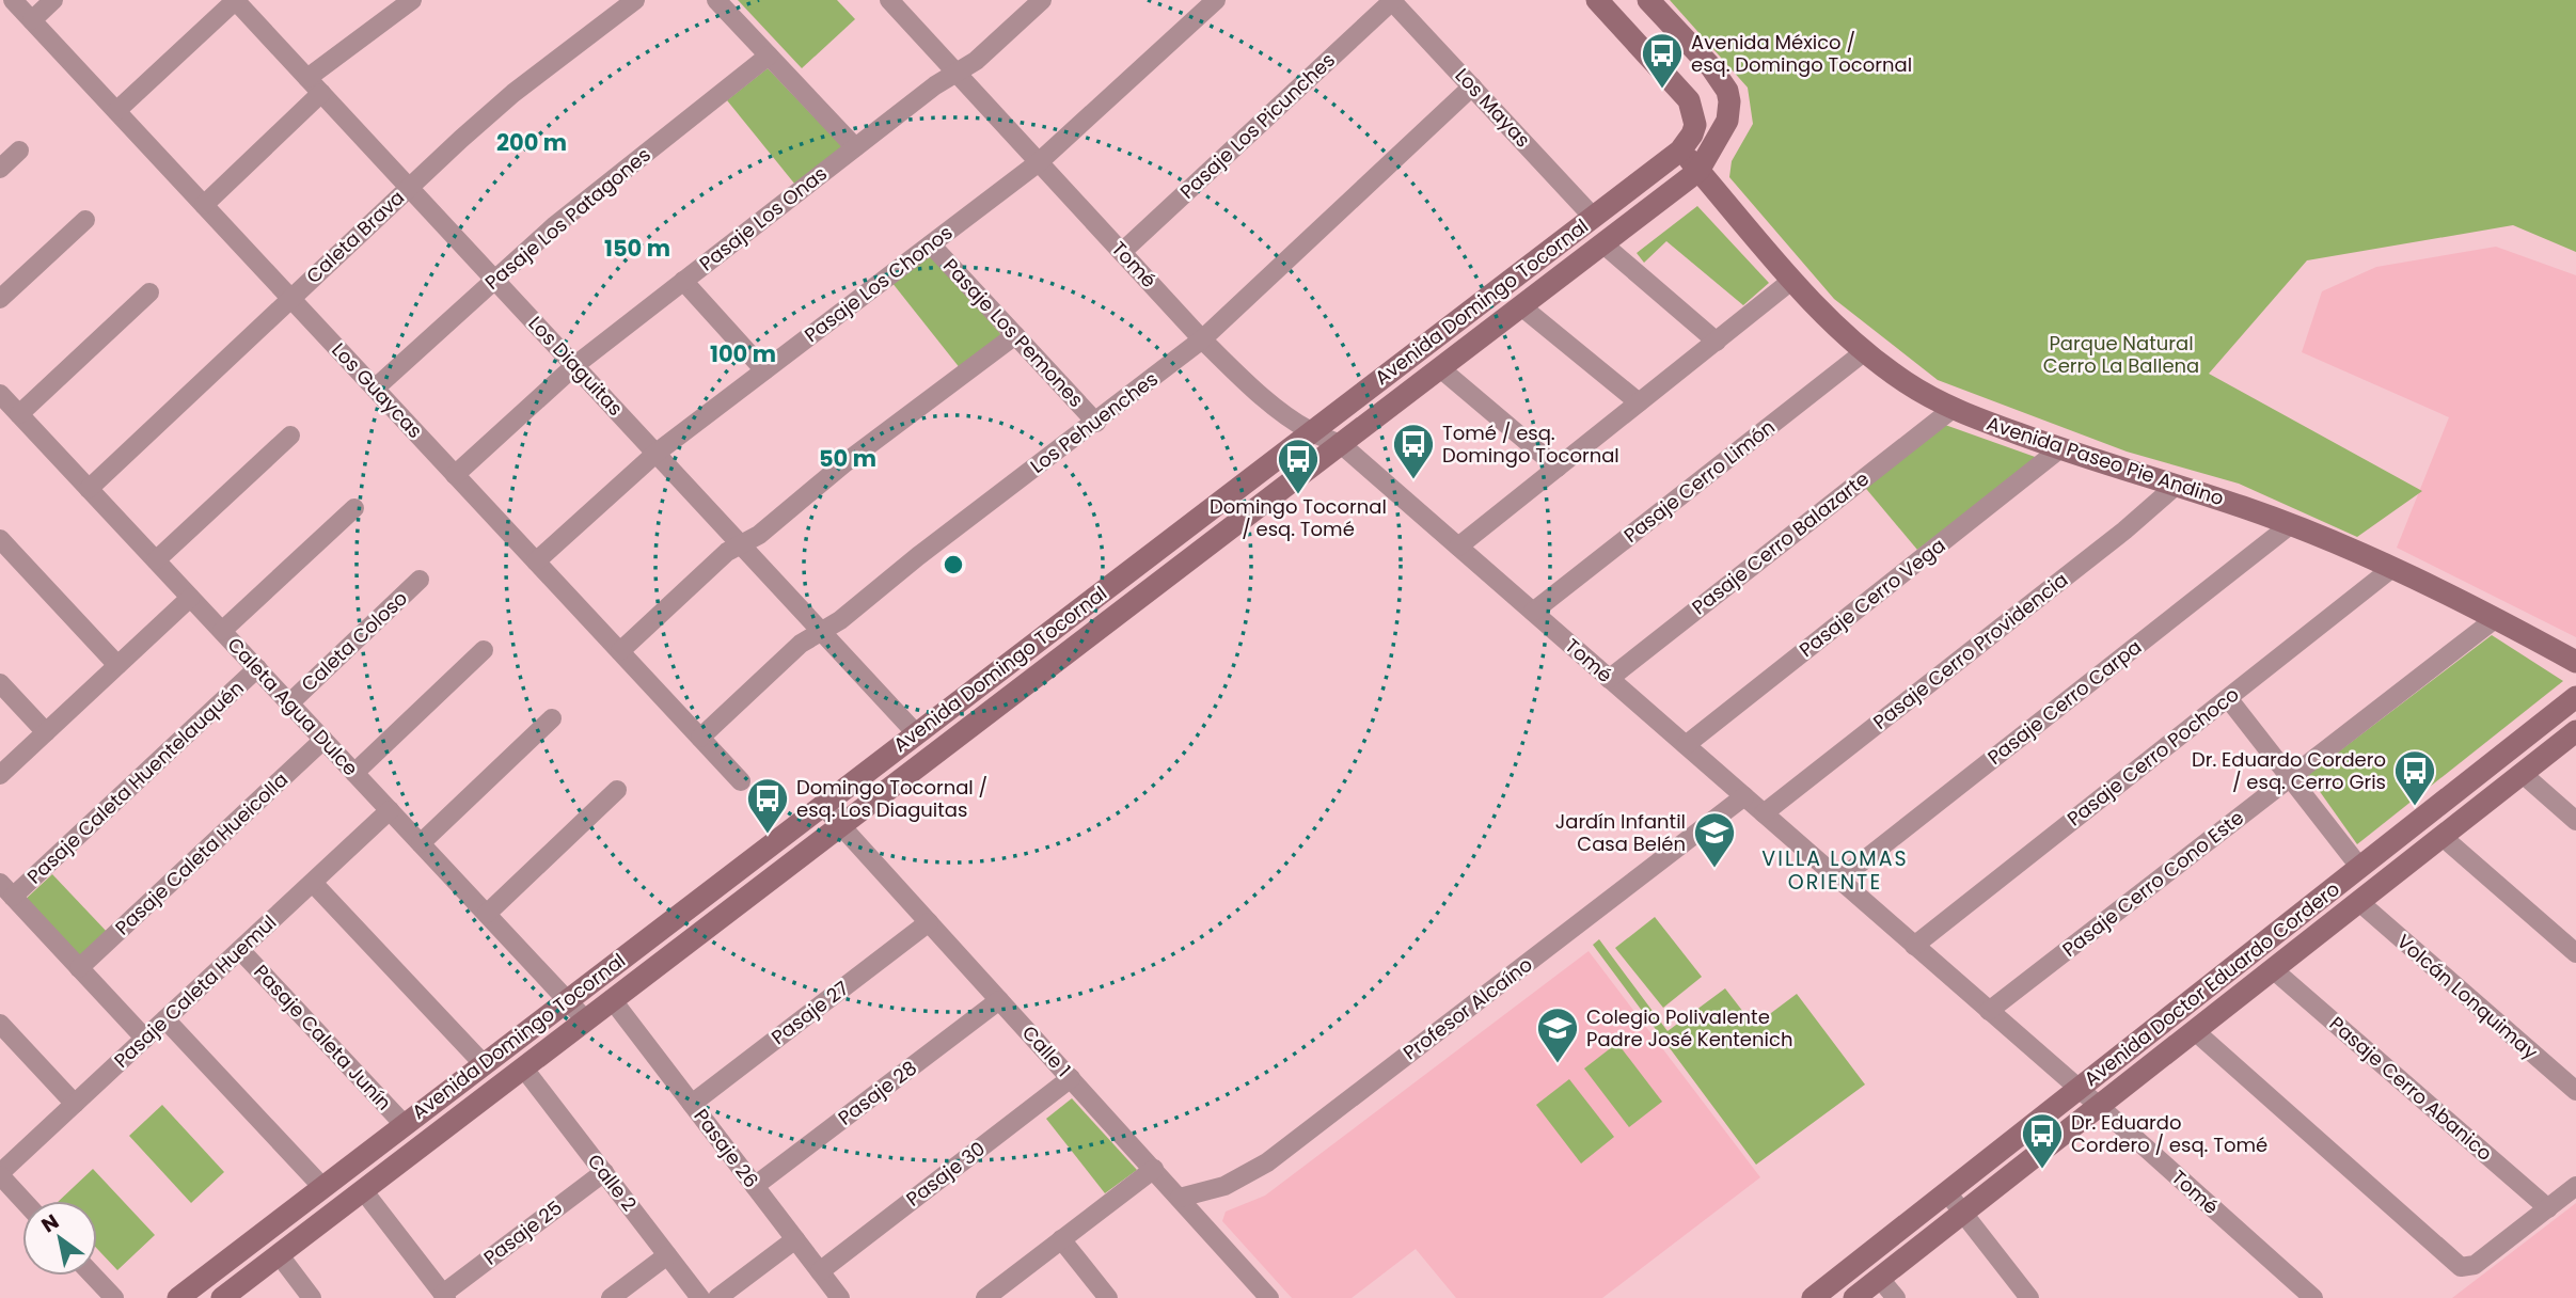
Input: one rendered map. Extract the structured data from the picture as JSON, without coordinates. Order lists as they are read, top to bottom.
{
  "streets": {
    "main road": ["Avenida Domingo Tocornal", "Avenida Paseo Pie Andino", "Avenida Doctor Eduardo Cordero"],
    "street": [
      "Los Mayas",
      "Pasaje Los Picunches",
      "Pasaje Los Patagones",
      "Pasaje Los Onas",
      "Caleta Brava",
      "Tomé",
      "Pasaje Los Chonos",
      "Pasaje Los Pemones",
      "Los Diaguitas",
      "Los Guaycas",
      "Los Pehuenches",
      "Pasaje Cerro Limón",
      "Pasaje Cerro Balazarte",
      "Pasaje Cerro Vega",
      "Caleta Coloso",
      "Pasaje Cerro Providencia",
      "Pasaje Cerro Carpa",
      "Caleta Agua Dulce",
      "Pasaje Cerro Pochoco",
      "Pasaje Caleta Huentelauquén",
      "Pasaje Caleta Hueicolla",
      "Pasaje Cerro Cono Este",
      "Pasaje Caleta Huemul",
      "Volcán Lonquimay",
      "Profesor Alcaíno",
      "Pasaje 27",
      "Pasaje Caleta Junín",
      "Calle 1",
      "Pasaje Cerro Abanico",
      "Pasaje 28",
      "Pasaje 26",
      "Pasaje 30",
      "Calle 2",
      "Pasaje 25"
    ]
  },
  "crossings": [
    ["Los Mayas", "Pasaje Los Picunches"],
    ["Los Mayas", "Avenida Domingo Tocornal"],
    ["Los Mayas", "Los Pehuenches"],
    ["Pasaje Los Picunches", "Tomé"],
    ["Pasaje Los Patagones", "Los Diaguitas"],
    ["Pasaje Los Patagones", "Los Guaycas"],
    ["Pasaje Los Onas", "Tomé"],
    ["Pasaje Los Onas", "Los Diaguitas"],
    ["Pasaje Los Onas", "Los Guaycas"],
    ["Caleta Brava", "Los Diaguitas"],
    ["Caleta Brava", "Los Guaycas"],
    ["Caleta Brava", "Caleta Agua Dulce"],
    ["Tomé", "Pasaje Los Chonos"],
    ["Tomé", "Avenida Domingo Tocornal"],
    ["Tomé", "Los Pehuenches"],
    ["Tomé", "Pasaje Cerro Limón"],
    ["Tomé", "Pasaje Cerro Balazarte"],
    ["Tomé", "Pasaje Cerro Vega"],
    ["Tomé", "Pasaje Cerro Providencia"],
    ["Tomé", "Pasaje Cerro Carpa"],
    ["Tomé", "Pasaje Cerro Pochoco"],
    ["Tomé", "Pasaje Cerro Cono Este"],
    ["Tomé", "Avenida Doctor Eduardo Cordero"],
    ["Tomé", "Profesor Alcaíno"],
    ["Pasaje Los Chonos", "Pasaje Los Pemones"],
    ["Pasaje Los Chonos", "Los Diaguitas"],
    ["Pasaje Los Chonos", "Los Guaycas"],
    ["Avenida Domingo Tocornal", "Los Diaguitas"],
    ["Avenida Domingo Tocornal", "Avenida Paseo Pie Andino"],
    ["Avenida Domingo Tocornal", "Caleta Agua Dulce"],
    ["Avenida Domingo Tocornal", "Pasaje Caleta Junín"],
    ["Avenida Domingo Tocornal", "Calle 1"],
    ["Avenida Domingo Tocornal", "Pasaje 26"],
    ["Avenida Domingo Tocornal", "Calle 2"],
    ["Pasaje Los Pemones", "Los Pehuenches"],
    ["Los Diaguitas", "Los Pehuenches"],
    ["Los Guaycas", "Los Pehuenches"],
    ["Avenida Paseo Pie Andino", "Pasaje Cerro Limón"],
    ["Avenida Paseo Pie Andino", "Pasaje Cerro Balazarte"],
    ["Avenida Paseo Pie Andino", "Pasaje Cerro Vega"],
    ["Avenida Paseo Pie Andino", "Pasaje Cerro Providencia"],
    ["Avenida Paseo Pie Andino", "Pasaje Cerro Carpa"],
    ["Avenida Paseo Pie Andino", "Pasaje Cerro Pochoco"],
    ["Avenida Paseo Pie Andino", "Pasaje Cerro Cono Este"],
    ["Caleta Coloso", "Caleta Agua Dulce"],
    ["Caleta Agua Dulce", "Pasaje Caleta Huentelauquén"],
    ["Caleta Agua Dulce", "Pasaje Caleta Hueicolla"],
    ["Caleta Agua Dulce", "Pasaje Caleta Huemul"],
    ["Avenida Doctor Eduardo Cordero", "Volcán Lonquimay"],
    ["Avenida Doctor Eduardo Cordero", "Pasaje Cerro Abanico"],
    ["Pasaje Caleta Huemul", "Pasaje Caleta Junín"],
    ["Profesor Alcaíno", "Calle 1"],
    ["Pasaje 27", "Calle 1"],
    ["Pasaje 27", "Pasaje 26"],
    ["Calle 1", "Pasaje 28"],
    ["Calle 1", "Pasaje 30"],
    ["Pasaje 28", "Pasaje 26"],
    ["Pasaje 26", "Pasaje 30"],
    ["Calle 2", "Pasaje 25"]
  ],
  "districts": ["VILLA LOMAS ORIENTE"],
  "parks": ["Parque Natural Cerro La Ballena"],
  "places": {
    "bus stop": [
      "Avenida México / esq. Domingo Tocornal",
      "Tomé / esq. Domingo Tocornal",
      "Domingo Tocornal / esq. Tomé",
      "Dr. Eduardo Cordero / esq. Cerro Gris",
      "Domingo Tocornal / esq. Los Diaguitas",
      "Dr. Eduardo Cordero / esq. Tomé"
    ],
    "school or university": ["Jardín Infantil Casa Belén", "Colegio Polivalente Padre José Kentenich"]
  },
  "north": "top left",
  "rings": [
    "200 m",
    "150 m",
    "100 m",
    "50 m"
  ]
}
